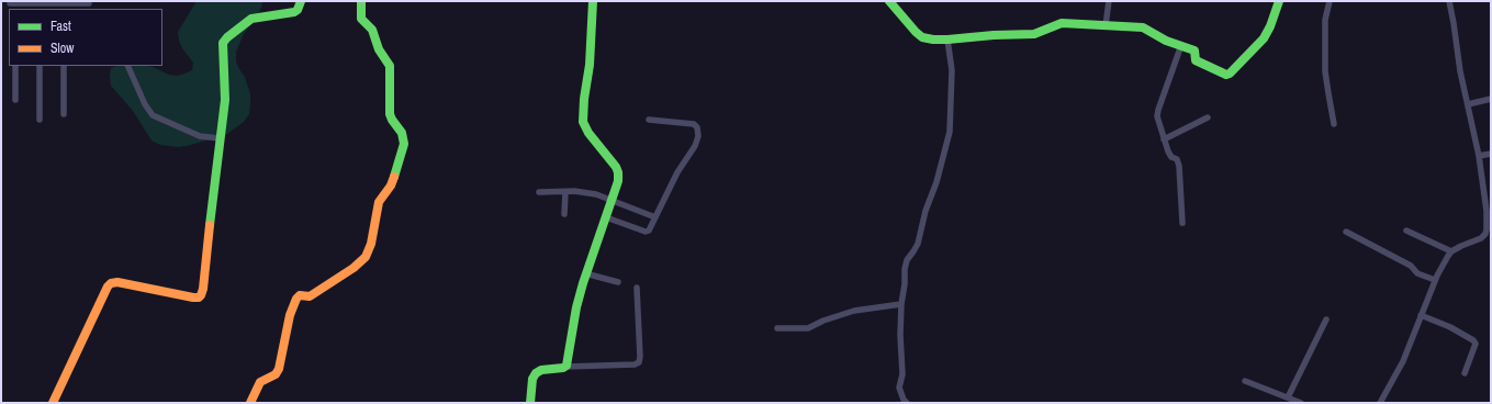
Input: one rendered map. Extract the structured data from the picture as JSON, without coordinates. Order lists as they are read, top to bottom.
{
  "legend": ["Fast", "Slow"]
}
